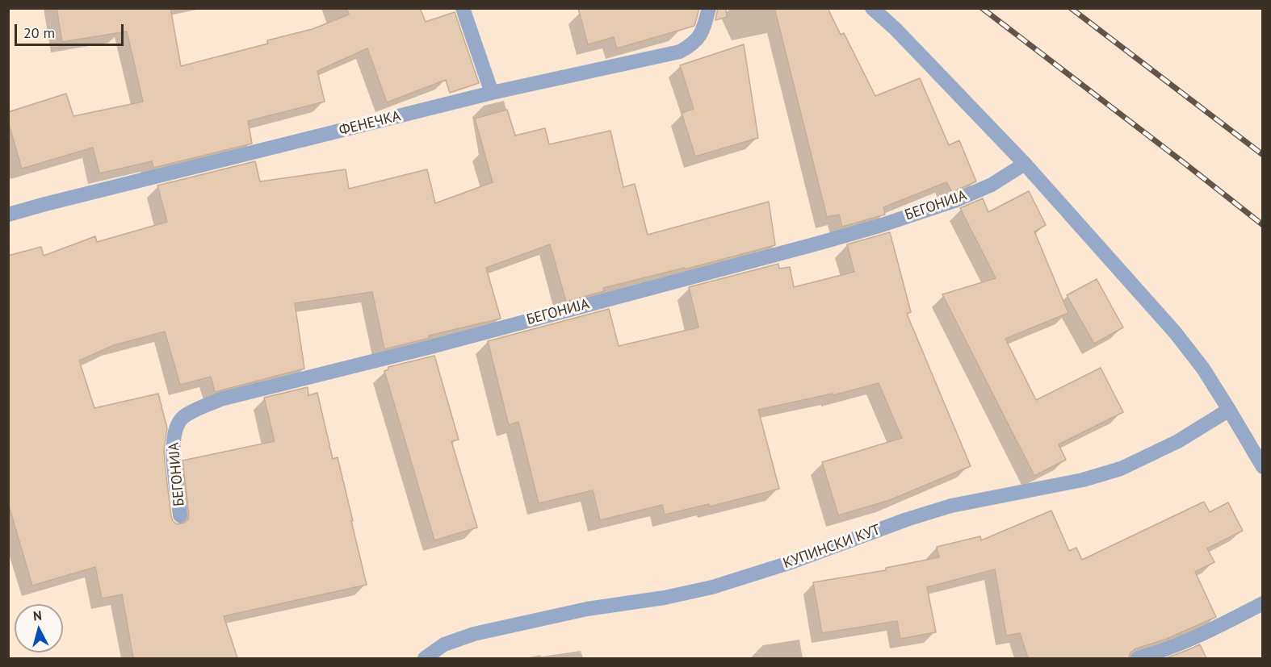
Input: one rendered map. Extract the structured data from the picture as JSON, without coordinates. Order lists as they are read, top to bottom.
{
  "streets": {
    "street": ["ФЕНЕЧКА", "БЕГОНИЈА", "КУПИНСКИ КУТ"]
  },
  "scale_bar": "20 m",
  "north": "top"
}
